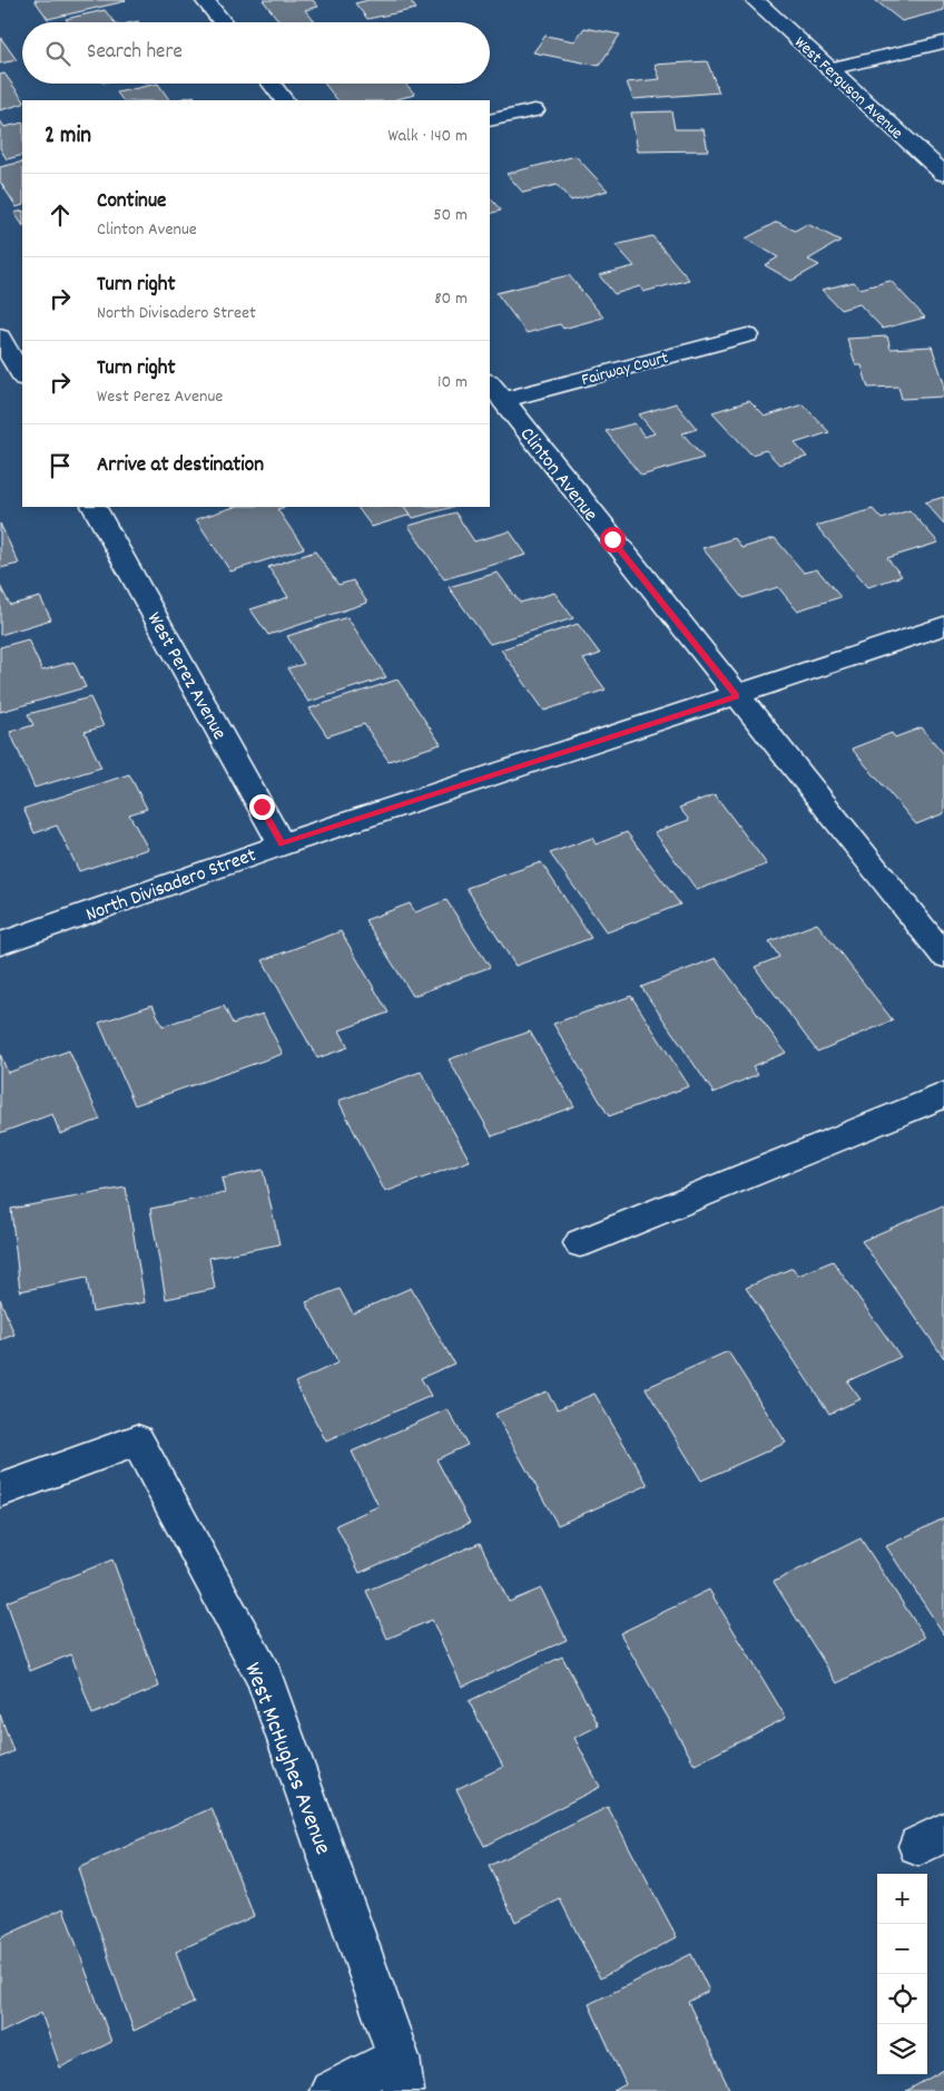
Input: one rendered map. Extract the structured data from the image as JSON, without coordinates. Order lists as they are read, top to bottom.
{
  "streets": {
    "street": [
      "West Ferguson Avenue",
      "Fairway Court",
      "Clinton Avenue",
      "West Perez Avenue",
      "North Divisadero Street",
      "West McHughes Avenue"
    ]
  },
  "crossings": [
    ["Fairway Court", "Clinton Avenue"],
    ["Clinton Avenue", "North Divisadero Street"],
    ["West Perez Avenue", "North Divisadero Street"]
  ],
  "page": {
    "search": "Search here",
    "heading": ["2 min", "Walk · 140 m"],
    "list": [
      ["Continue", "Clinton Avenue", "50 m"],
      ["Turn right", "North Divisadero Street", "80 m"],
      ["Turn right", "West Perez Avenue", "10 m"],
      "Arrive at destination"
    ],
    "map_buttons": ["+", "−"]
  }
}
